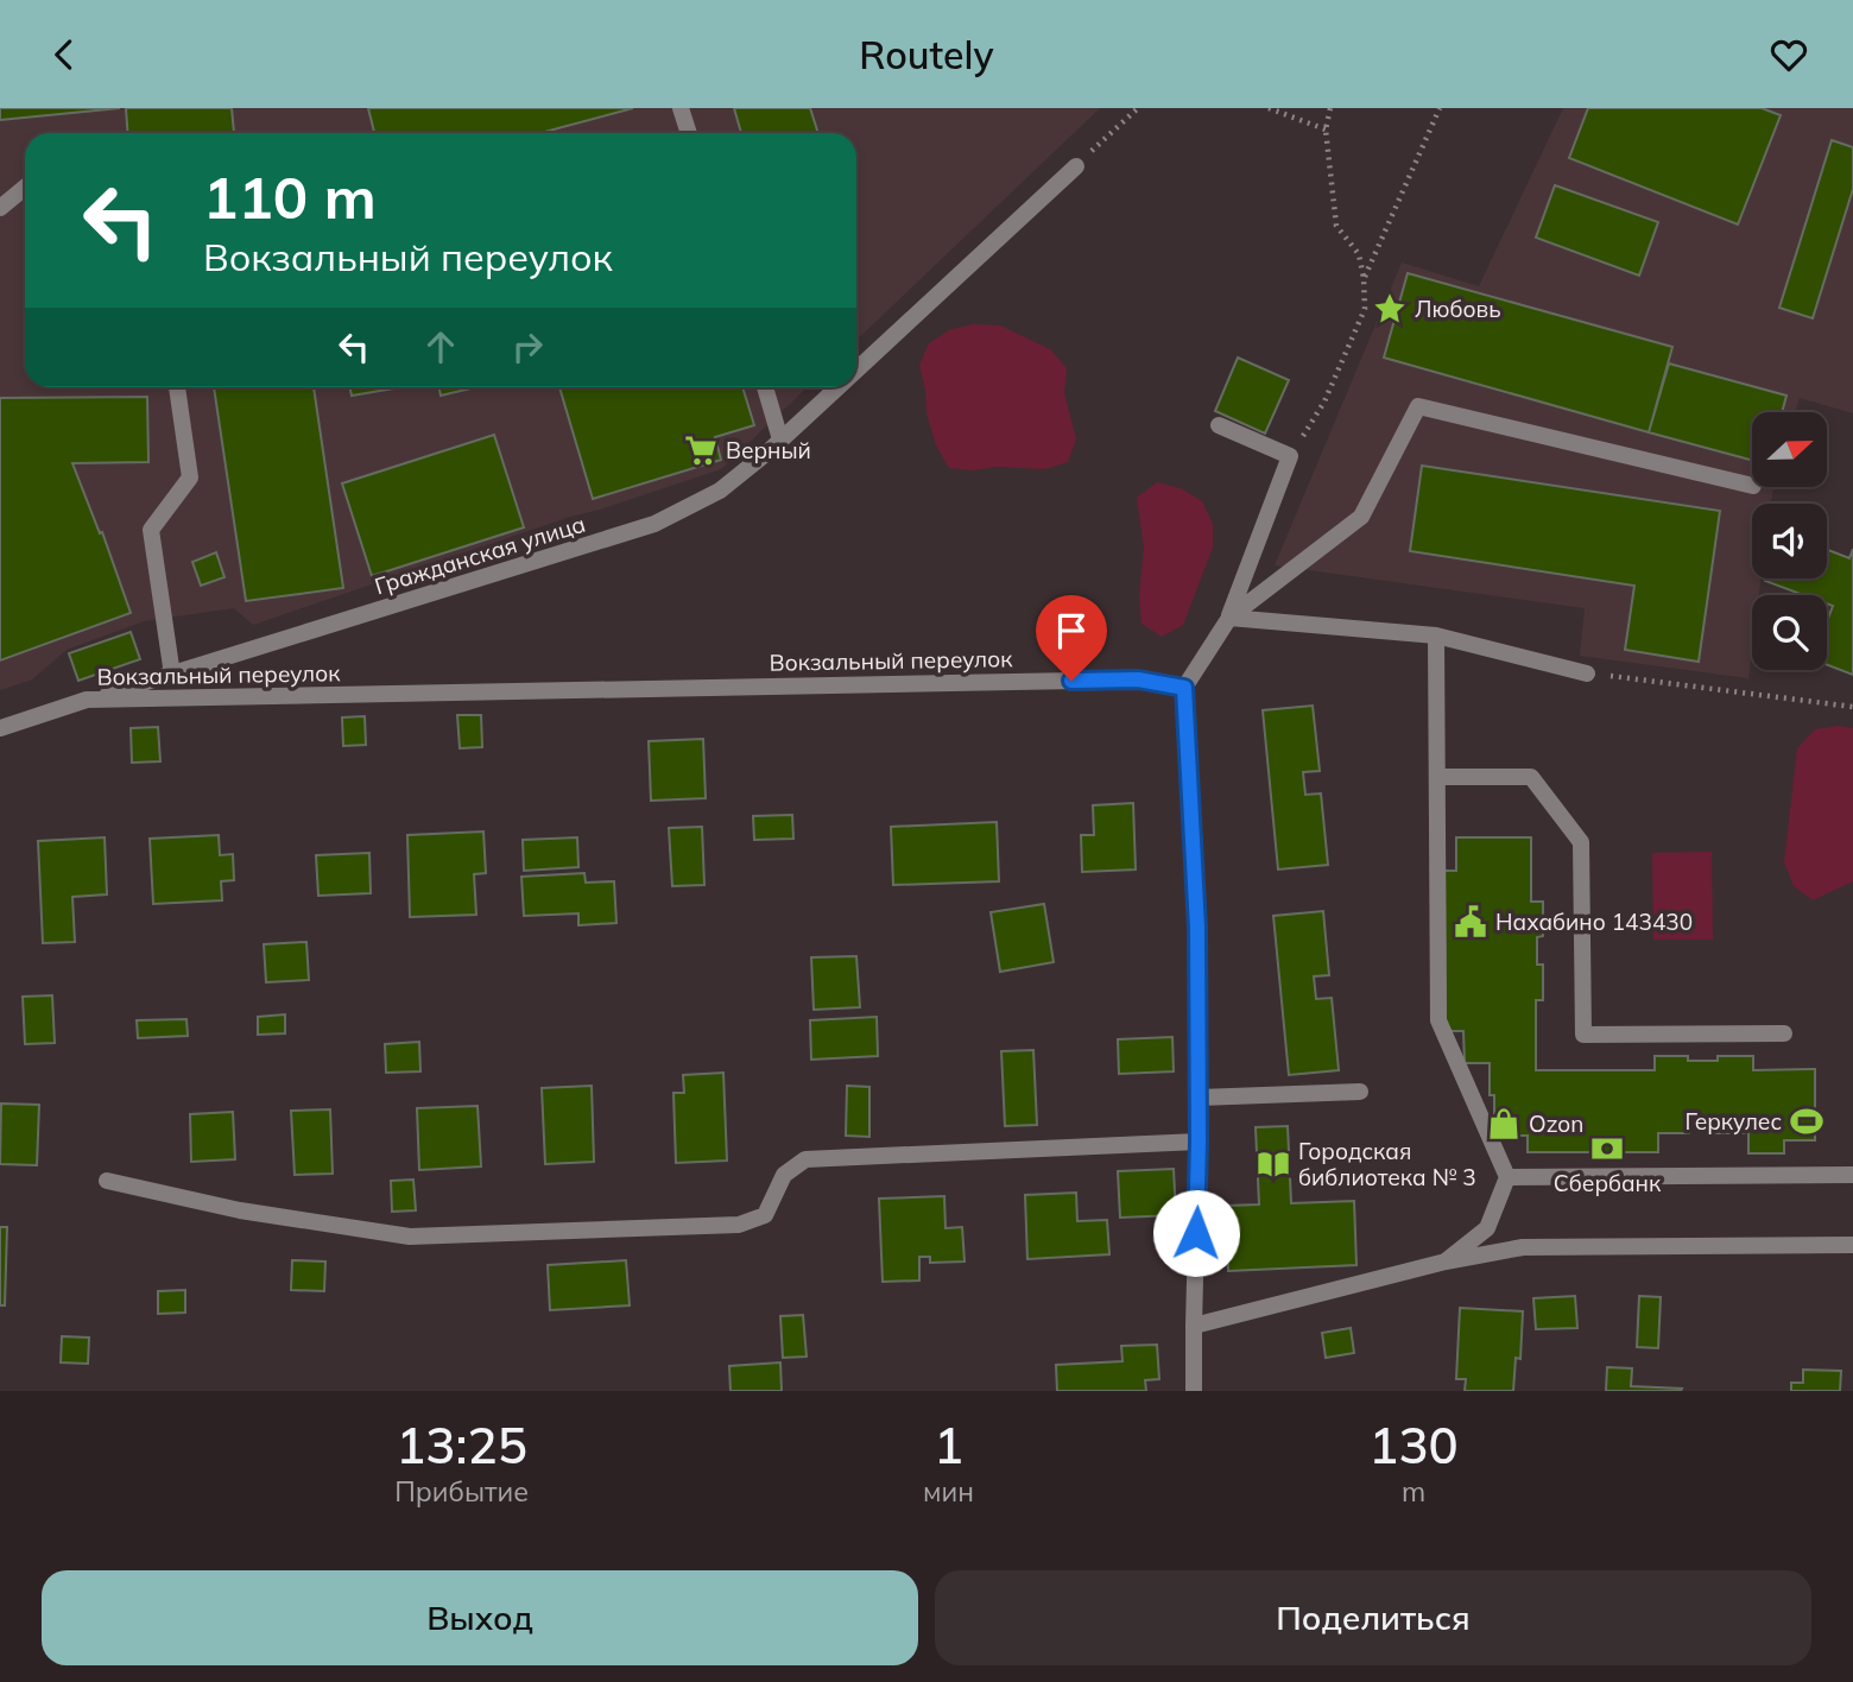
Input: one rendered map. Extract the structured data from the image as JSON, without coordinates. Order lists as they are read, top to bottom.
{
  "streets": {
    "street": ["Гражданская улица", "Вокзальный переулок"]
  },
  "crossings": [
    ["Гражданская улица", "Вокзальный переулок"]
  ],
  "places": {
    "place": ["Любовь"],
    "supermarket": ["Верный"],
    "public building": ["Нахабино 143430"],
    "sports": ["Геркулес"],
    "shop": ["Ozon"],
    "bank": ["Сбербанк"],
    "library": ["Городская библиотека № 3"]
  },
  "north": "right",
  "page": {
    "header": "Routely",
    "turn": ["110 m", "Вокзальный переулок"],
    "eta": [
      "13:25",
      "Прибытие",
      "1",
      "мин",
      "130",
      "m"
    ],
    "buttons": ["Выход", "Поделиться"]
  }
}
